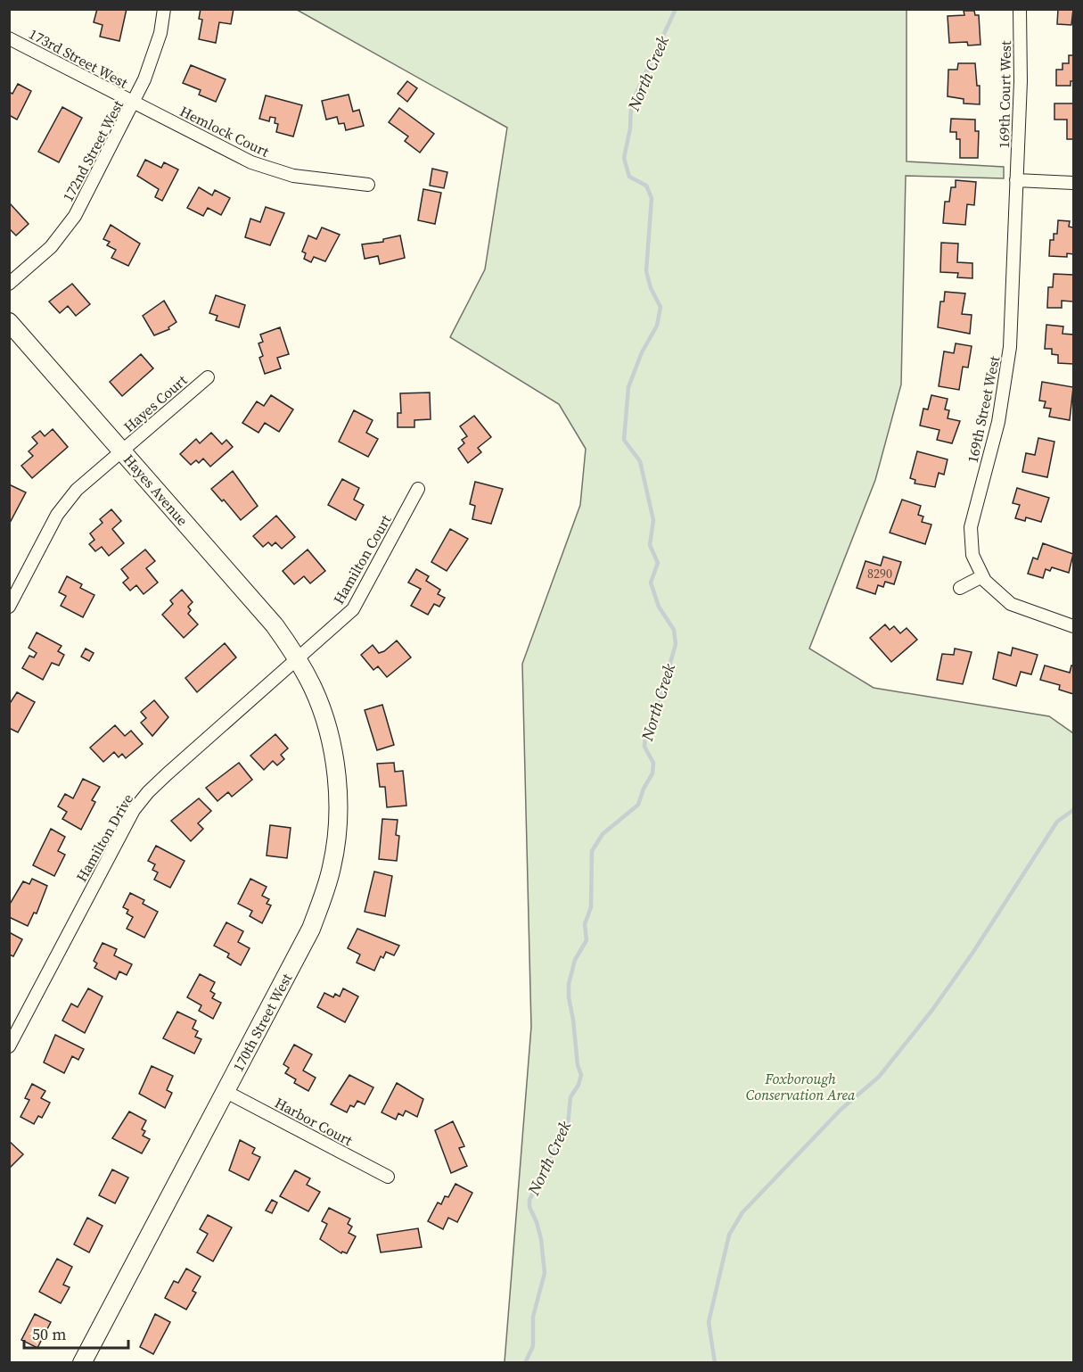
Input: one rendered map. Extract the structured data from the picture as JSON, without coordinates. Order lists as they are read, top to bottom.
{
  "streets": {
    "street": [
      "173rd Street West",
      "169th Court West",
      "Hemlock Court",
      "172nd Street West",
      "Hayes Court",
      "169th Street West",
      "Hayes Avenue",
      "Hamilton Court",
      "Hamilton Drive",
      "170th Street West",
      "Harbor Court"
    ]
  },
  "crossings": [
    ["173rd Street West", "Hemlock Court"],
    ["173rd Street West", "172nd Street West"],
    ["169th Court West", "169th Street West"],
    ["Hemlock Court", "172nd Street West"],
    ["Hayes Court", "Hayes Avenue"],
    ["Hayes Avenue", "Hamilton Court"],
    ["Hayes Avenue", "Hamilton Drive"],
    ["Hayes Avenue", "170th Street West"],
    ["Hamilton Court", "Hamilton Drive"],
    ["Hamilton Court", "170th Street West"],
    ["Hamilton Drive", "170th Street West"],
    ["170th Street West", "Harbor Court"]
  ],
  "water": ["North Creek"],
  "parks": ["Foxborough Conservation Area"],
  "house_numbers": ["8290"],
  "scale_bar": "50 m"
}
